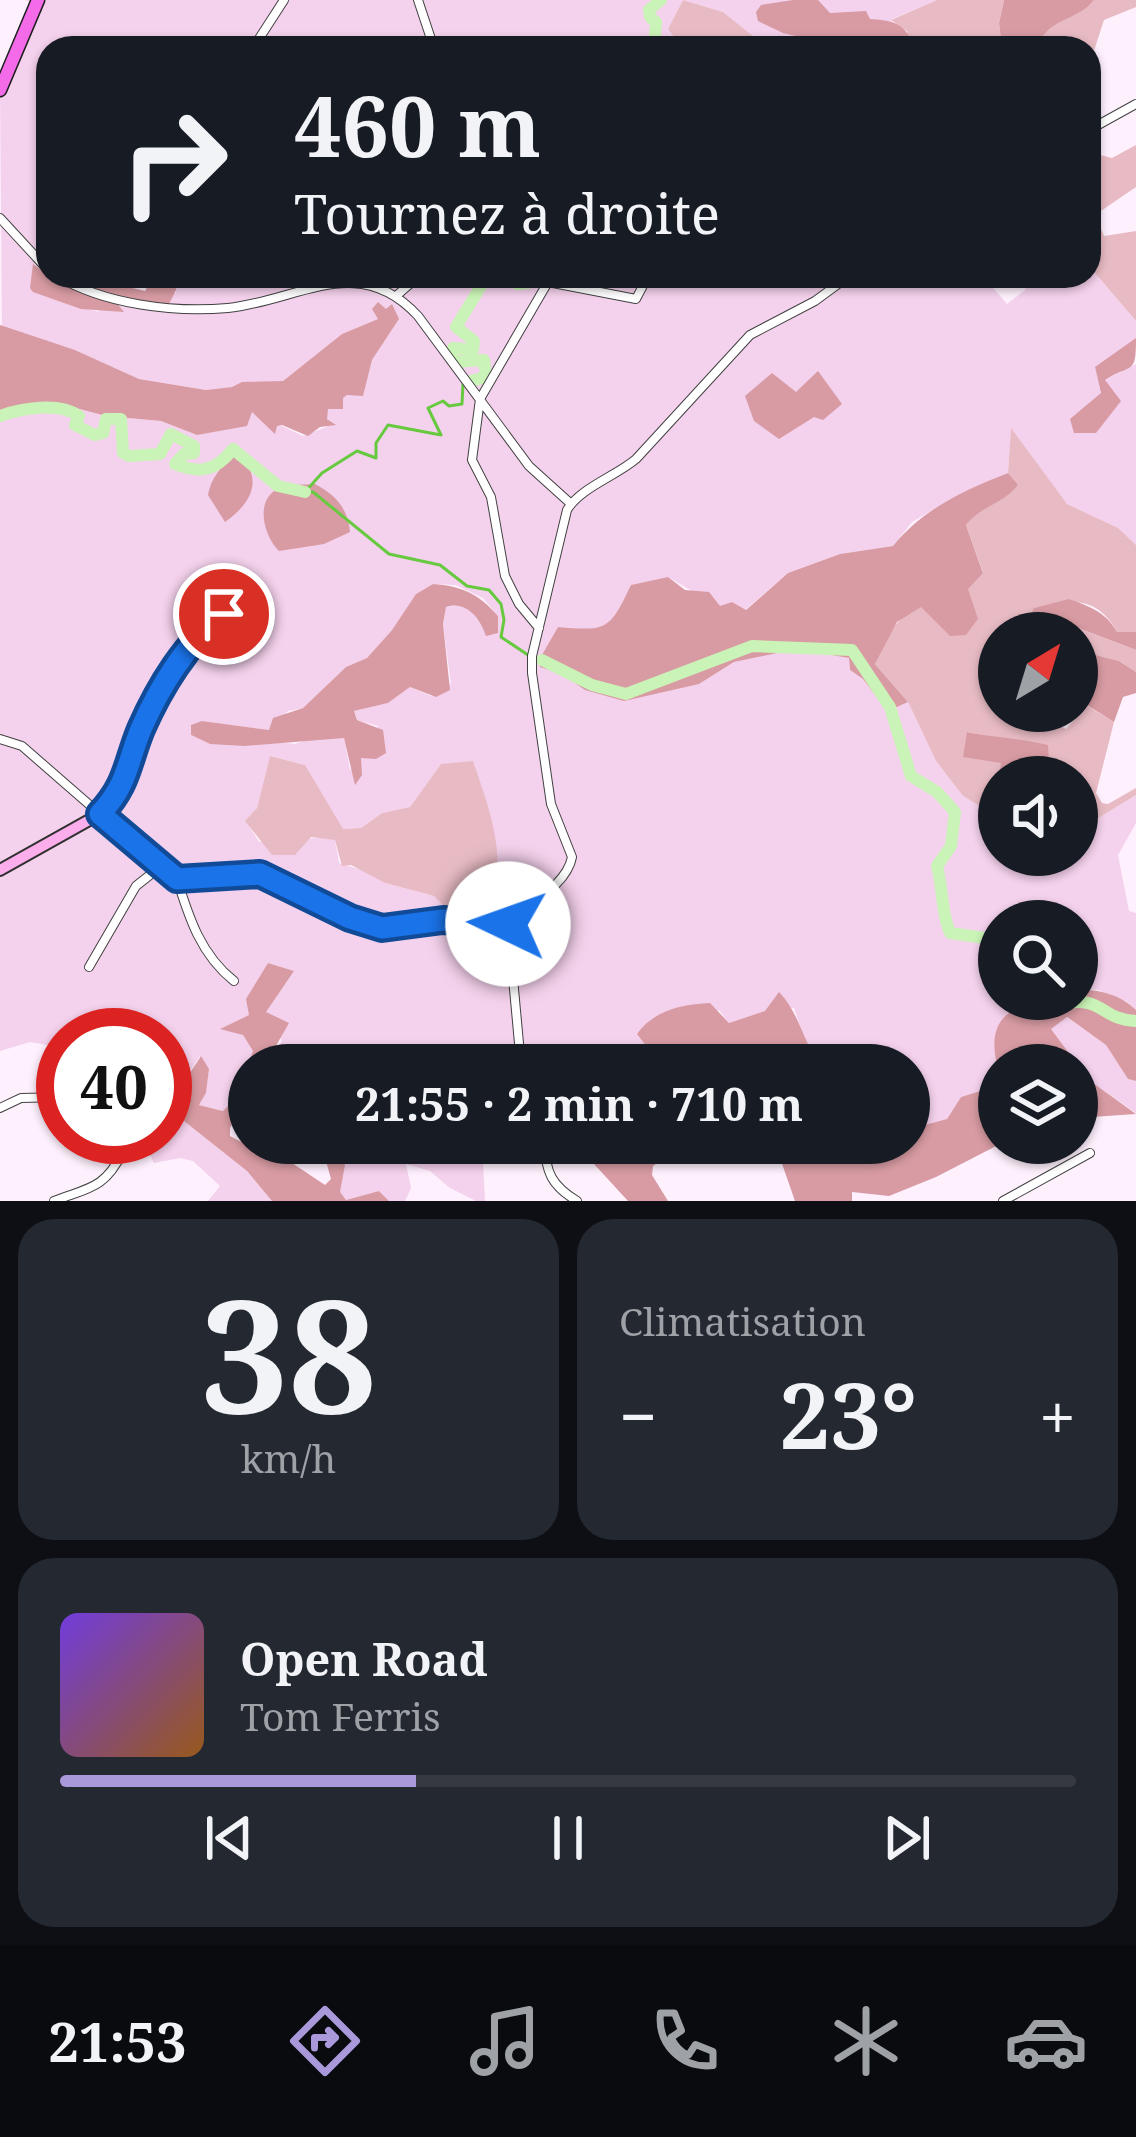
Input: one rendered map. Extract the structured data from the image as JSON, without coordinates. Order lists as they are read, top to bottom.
{
  "north": "top right",
  "page": {
    "turn": ["460 m", "Tournez à droite"],
    "limit": "40",
    "trip": "21:55 · 2 min · 710 m",
    "tile": [
      ["38", "km/h"],
      "Climatisation"
    ],
    "heat": ["−", "23°", "+"],
    "song": ["Open Road", "Tom Ferris"],
    "tabs": "21:53"
  }
}
